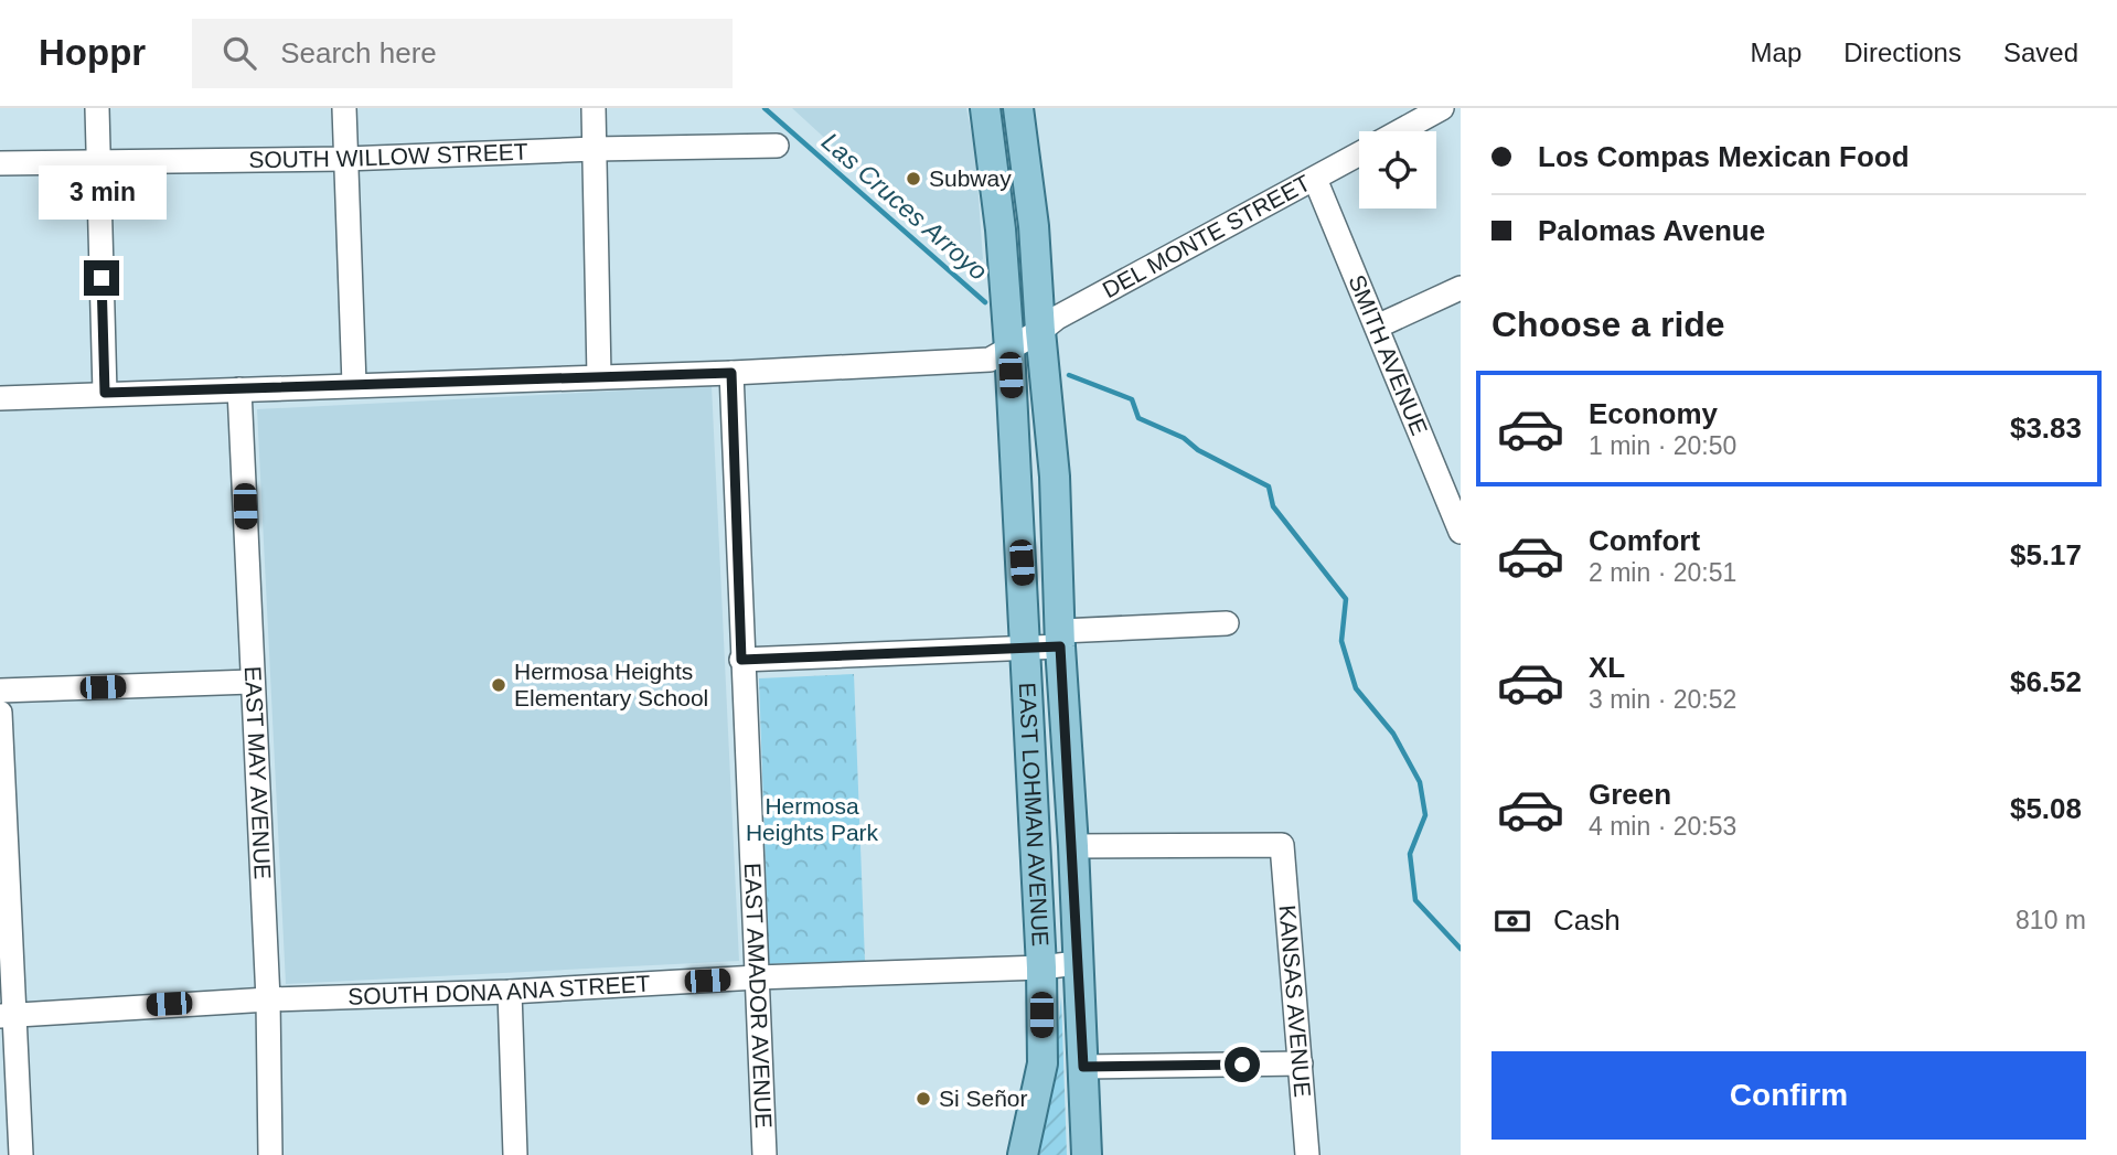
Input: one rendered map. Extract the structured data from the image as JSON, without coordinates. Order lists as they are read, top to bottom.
{
  "streets": {
    "main road": ["EAST LOHMAN AVENUE"],
    "street": [
      "SOUTH WILLOW STREET",
      "DEL MONTE STREET",
      "SMITH AVENUE",
      "EAST MAY AVENUE",
      "SOUTH DONA ANA STREET",
      "EAST AMADOR AVENUE",
      "KANSAS AVENUE"
    ]
  },
  "crossings": [
    ["DEL MONTE STREET", "SMITH AVENUE"],
    ["DEL MONTE STREET", "EAST LOHMAN AVENUE"],
    ["EAST MAY AVENUE", "SOUTH DONA ANA STREET"],
    ["EAST LOHMAN AVENUE", "SOUTH DONA ANA STREET"],
    ["EAST LOHMAN AVENUE", "KANSAS AVENUE"],
    ["SOUTH DONA ANA STREET", "EAST AMADOR AVENUE"]
  ],
  "water": ["Las Cruces Arroyo"],
  "parks": ["Hermosa Heights Park"],
  "places": ["Subway", "Hermosa Heights Elementary School", "Si Señor"],
  "page": {
    "header": "Hoppr",
    "search": "Search here",
    "nav": ["Map", "Directions", "Saved"],
    "banner": ["Los Compas Mexican Food", "Palomas Avenue"],
    "bubble": "3 min",
    "heading": "Choose a ride",
    "list": [
      {
        "name": "Economy",
        "note": "1 min · 20:50",
        "value": "$3.83"
      },
      {
        "name": "Comfort",
        "note": "2 min · 20:51",
        "value": "$5.17"
      },
      {
        "name": "XL",
        "note": "3 min · 20:52",
        "value": "$6.52"
      },
      {
        "name": "Green",
        "note": "4 min · 20:53",
        "value": "$5.08"
      }
    ],
    "pay": ["Cash", "810 m"],
    "buttons": "Confirm"
  }
}
